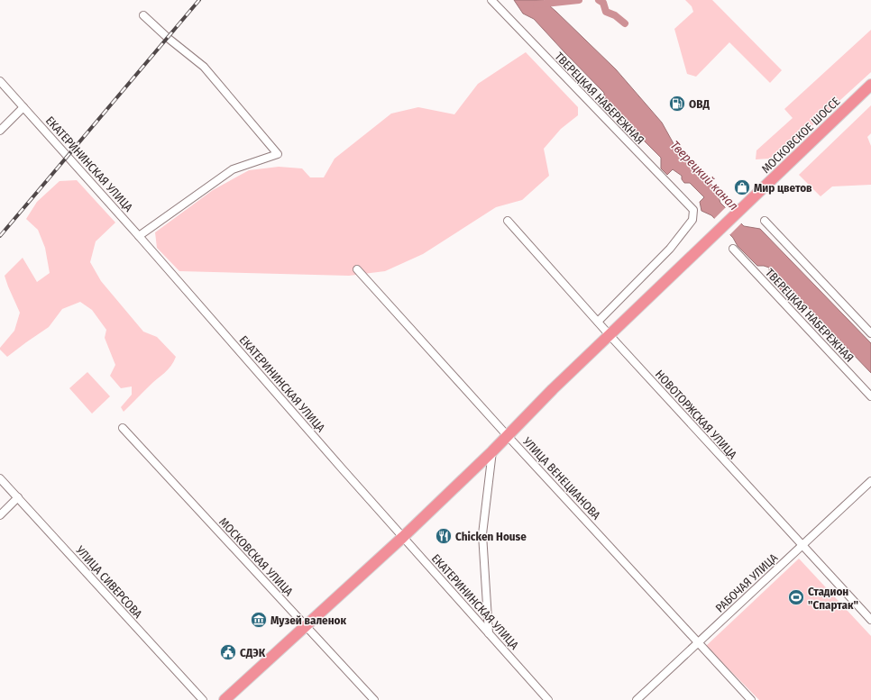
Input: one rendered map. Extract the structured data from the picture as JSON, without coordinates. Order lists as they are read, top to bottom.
{
  "streets": {
    "highway": ["МОСКОВСКОЕ ШОССЕ"],
    "street": [
      "ТВЕРЕЦКАЯ НАБЕРЕЖНАЯ",
      "ЕКАТЕРИНИНСКАЯ УЛИЦА",
      "НОВОТОРЖСКАЯ УЛИЦА",
      "УЛИЦА ВЕНЕЦИАНОВА",
      "МОСКОВСКАЯ УЛИЦА",
      "УЛИЦА СИВЕРСОВА",
      "РАБОЧАЯ УЛИЦА"
    ]
  },
  "crossings": [
    ["ТВЕРЕЦКАЯ НАБЕРЕЖНАЯ", "НОВОТОРЖСКАЯ УЛИЦА"],
    ["МОСКОВСКОЕ ШОССЕ", "ЕКАТЕРИНИНСКАЯ УЛИЦА"],
    ["МОСКОВСКОЕ ШОССЕ", "НОВОТОРЖСКАЯ УЛИЦА"],
    ["МОСКОВСКОЕ ШОССЕ", "УЛИЦА ВЕНЕЦИАНОВА"],
    ["МОСКОВСКОЕ ШОССЕ", "МОСКОВСКАЯ УЛИЦА"],
    ["НОВОТОРЖСКАЯ УЛИЦА", "РАБОЧАЯ УЛИЦА"],
    ["УЛИЦА ВЕНЕЦИАНОВА", "РАБОЧАЯ УЛИЦА"]
  ],
  "water": ["Тверецкий канал"],
  "places": {
    "fuel station": ["ОВД"],
    "shop": ["Мир цветов"],
    "restaurant": ["Chicken House"],
    "sports": ["Стадион \"Спартак\""],
    "museum": ["Музей валенок"],
    "public building": ["СДЭК"]
  }
}
